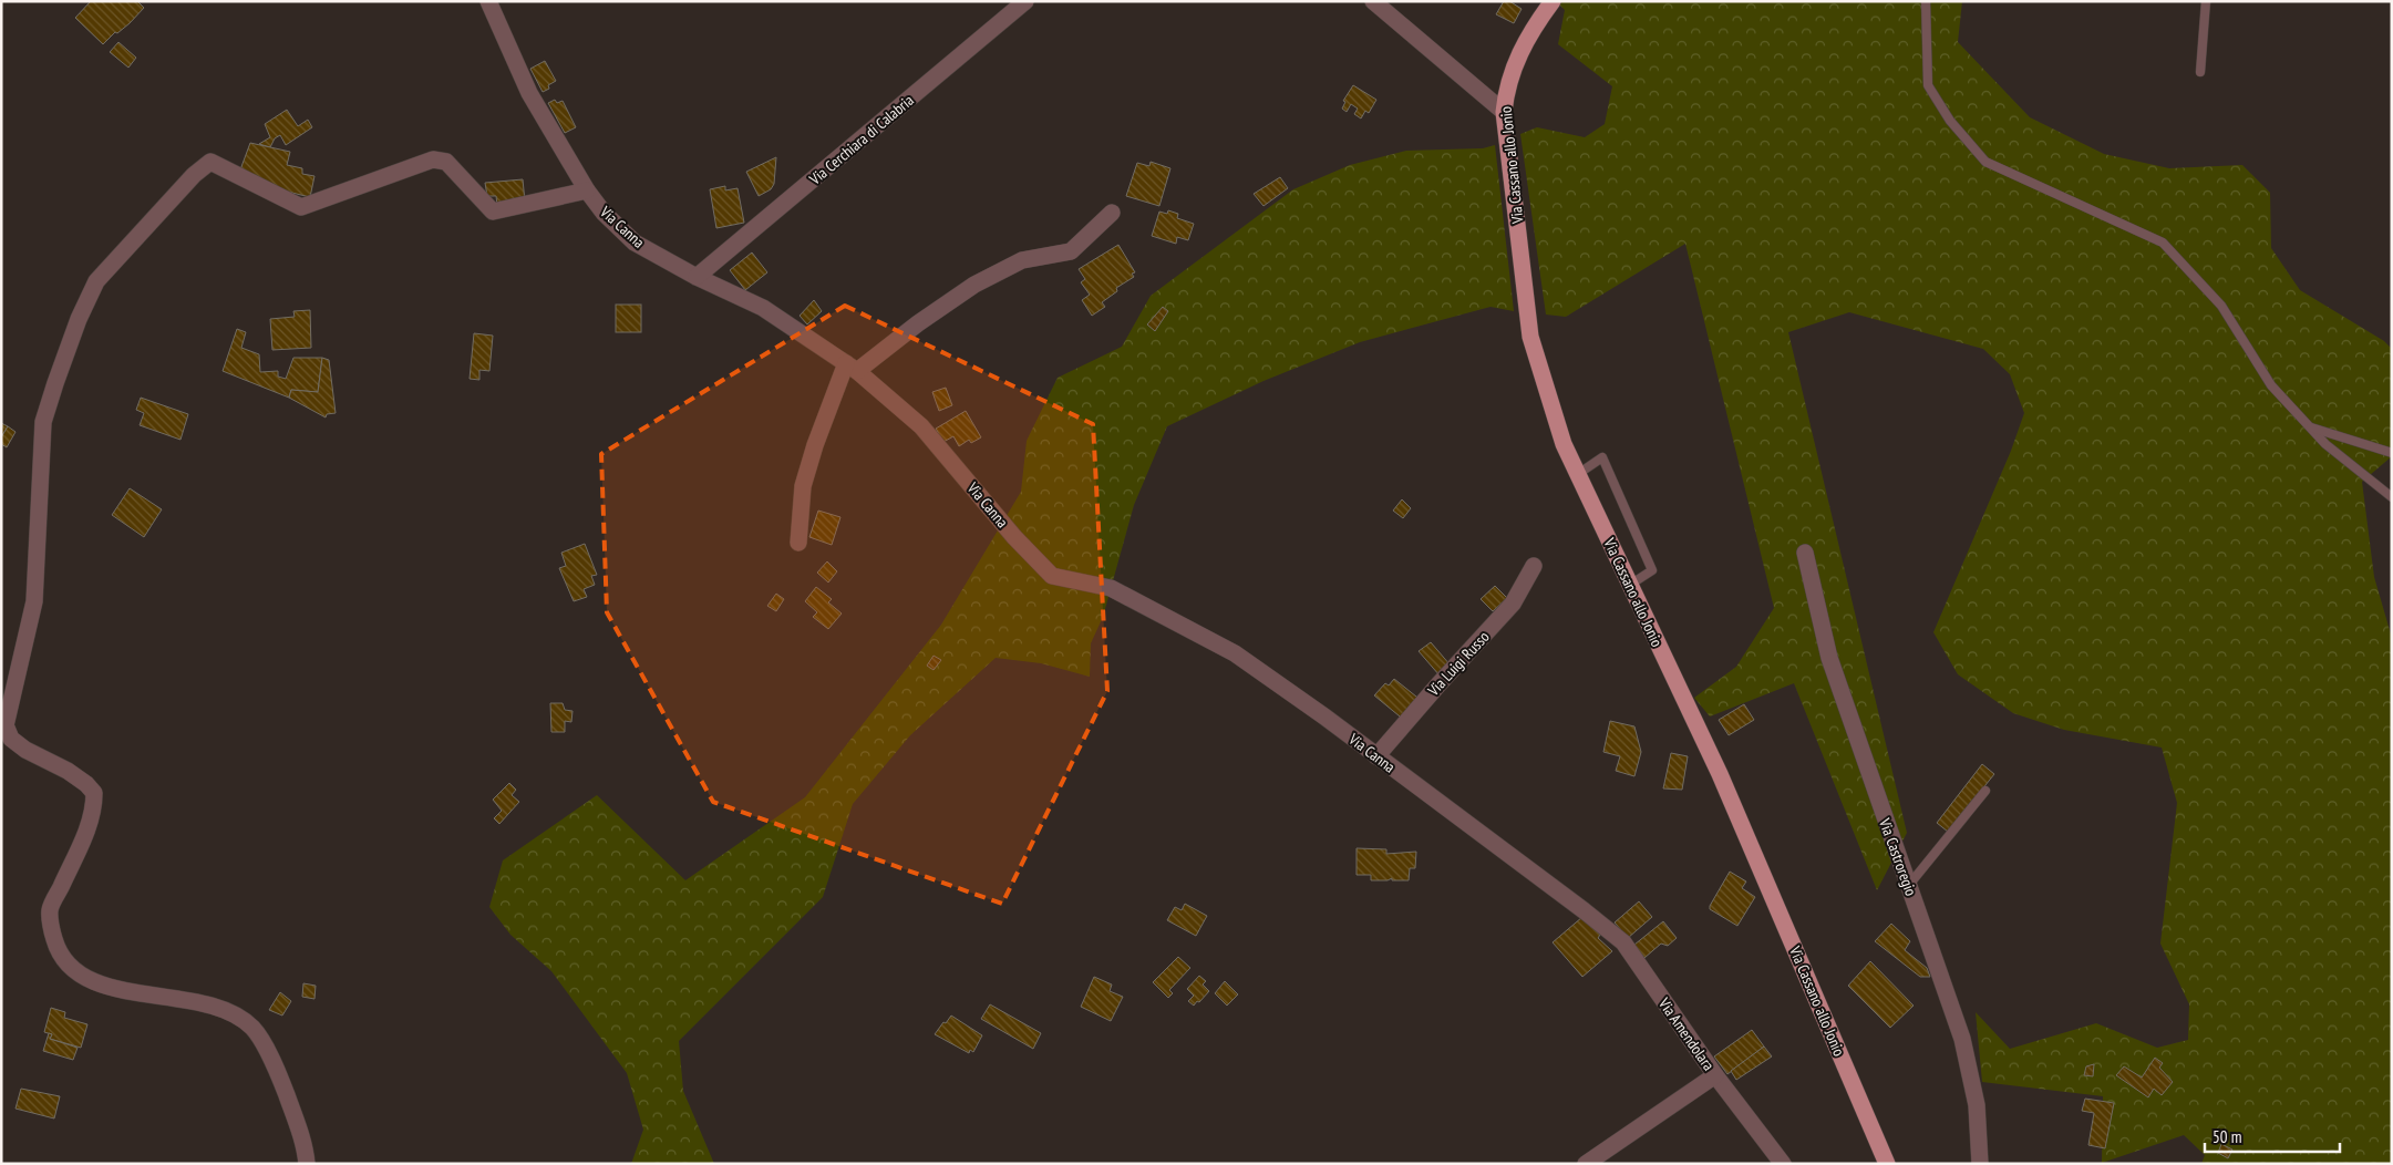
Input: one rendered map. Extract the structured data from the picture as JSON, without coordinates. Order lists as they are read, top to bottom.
{
  "streets": {
    "main road": ["Via Cassano allo Jonio"],
    "street": [
      "Via Cerchiara di Calabria",
      "Via Canna",
      "Via Luigi Russo",
      "Via Castroregio",
      "Via Amendolara"
    ]
  },
  "crossings": [
    ["Via Cerchiara di Calabria", "Via Canna"],
    ["Via Canna", "Via Luigi Russo"],
    ["Via Canna", "Via Amendolara"]
  ],
  "scale_bar": "50 m"
}
